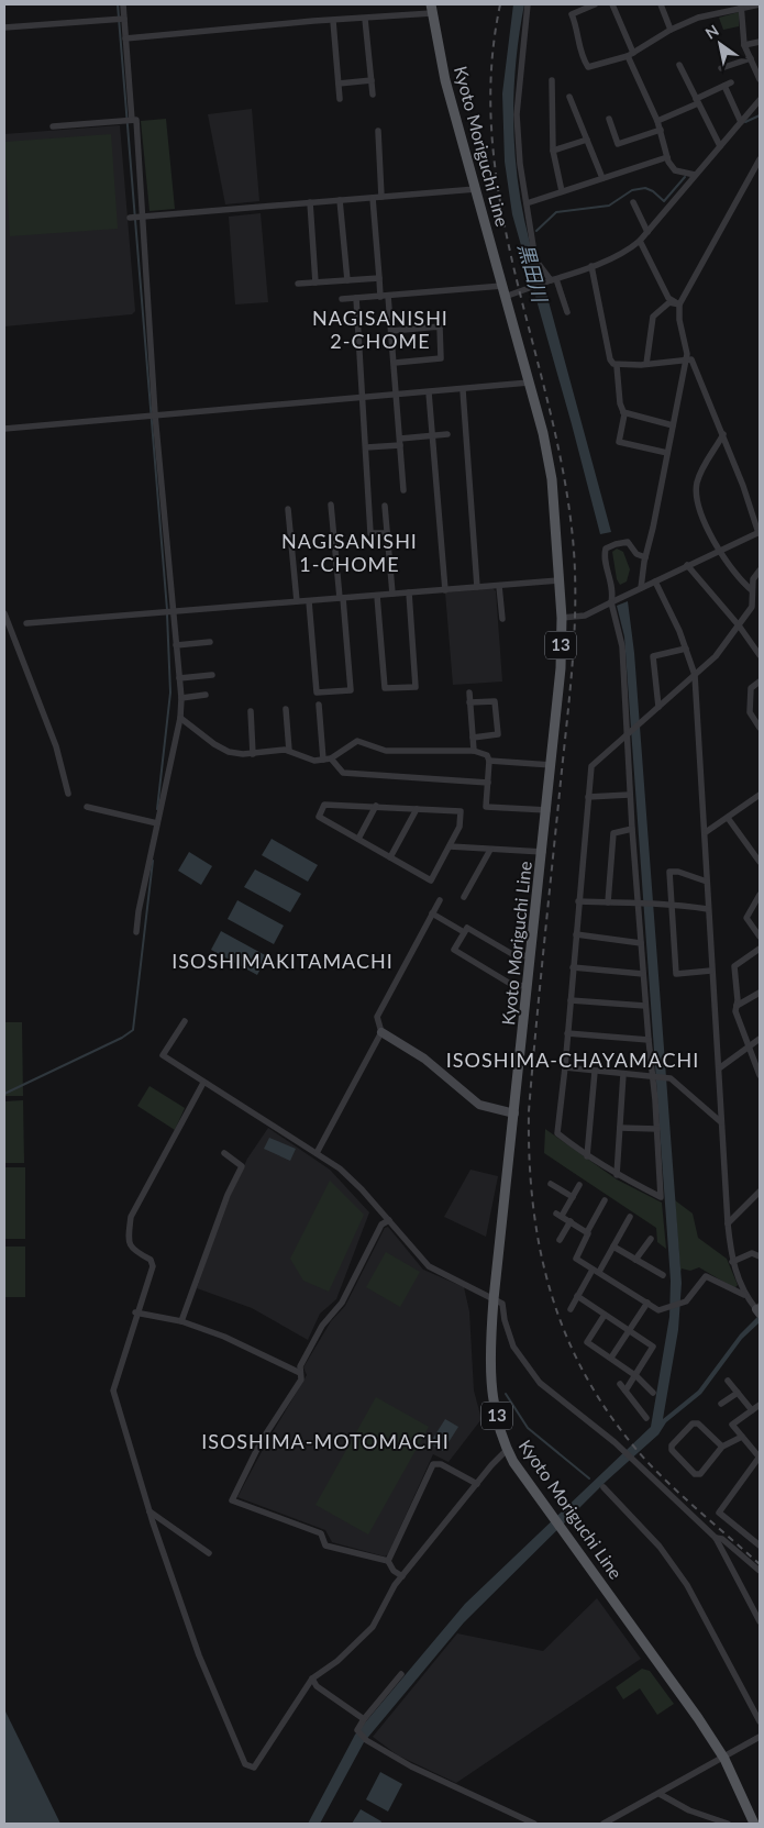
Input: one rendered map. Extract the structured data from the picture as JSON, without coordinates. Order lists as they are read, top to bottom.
{
  "streets": {
    "main road": ["Kyoto Moriguchi Line", "13"]
  },
  "districts": [
    "NAGISANISHI 2-CHOME",
    "NAGISANISHI 1-CHOME",
    "ISOSHIMAKITAMACHI",
    "ISOSHIMA-CHAYAMACHI",
    "ISOSHIMA-MOTOMACHI"
  ],
  "water": ["黒田川"],
  "north": "top left"
}
